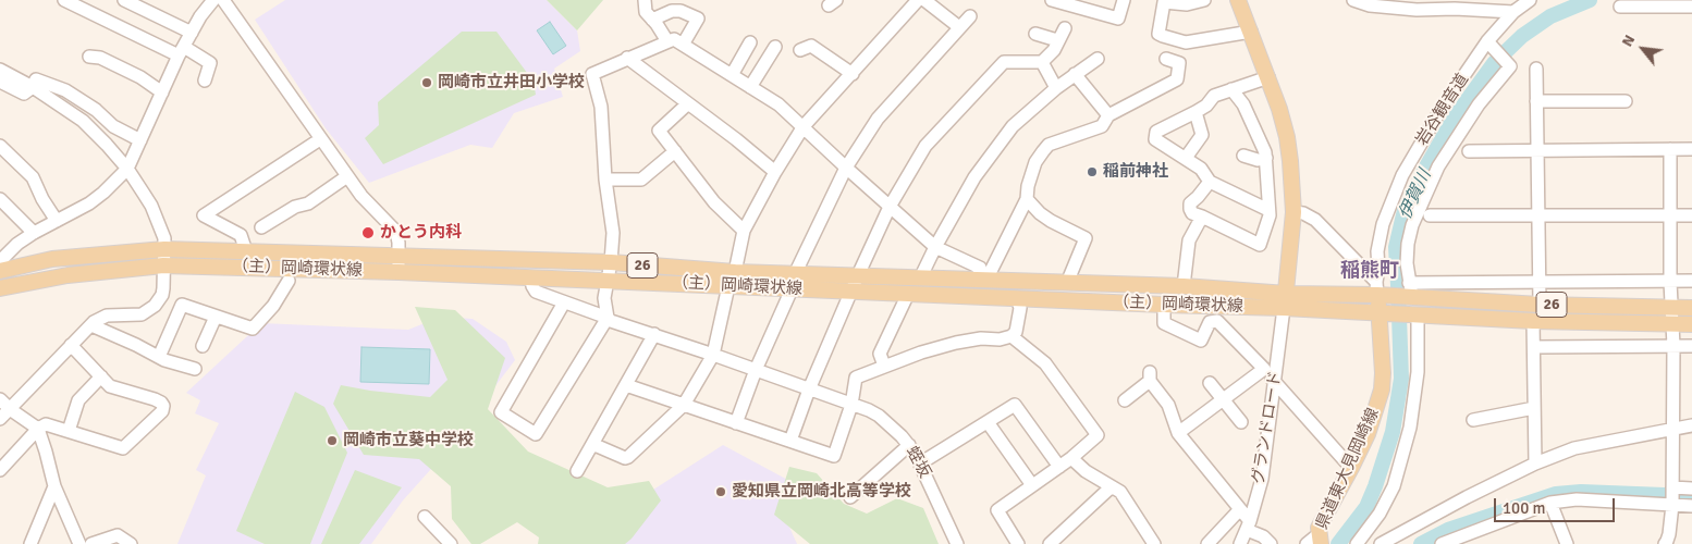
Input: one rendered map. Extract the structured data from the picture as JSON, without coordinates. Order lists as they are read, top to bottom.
{
  "streets": {
    "main road": ["26", "（主）岡崎環状線", "県道東大見岡崎線"],
    "street": ["岩谷観音道", "グランドロード", "蛭坂"]
  },
  "crossings": [
    ["岩谷観音道", "26"],
    ["岩谷観音道", "（主）岡崎環状線"],
    ["岩谷観音道", "県道東大見岡崎線"],
    ["26", "（主）岡崎環状線"],
    ["26", "県道東大見岡崎線"],
    ["（主）岡崎環状線", "グランドロード"],
    ["（主）岡崎環状線", "蛭坂"],
    ["（主）岡崎環状線", "県道東大見岡崎線"]
  ],
  "districts": ["稲熊町"],
  "water": ["伊賀川"],
  "places": [
    "岡崎市立井田小学校",
    "稲前神社",
    "かとう内科",
    "岡崎市立葵中学校",
    "愛知県立岡崎北高等学校"
  ],
  "scale_bar": "100 m",
  "north": "top left"
}
